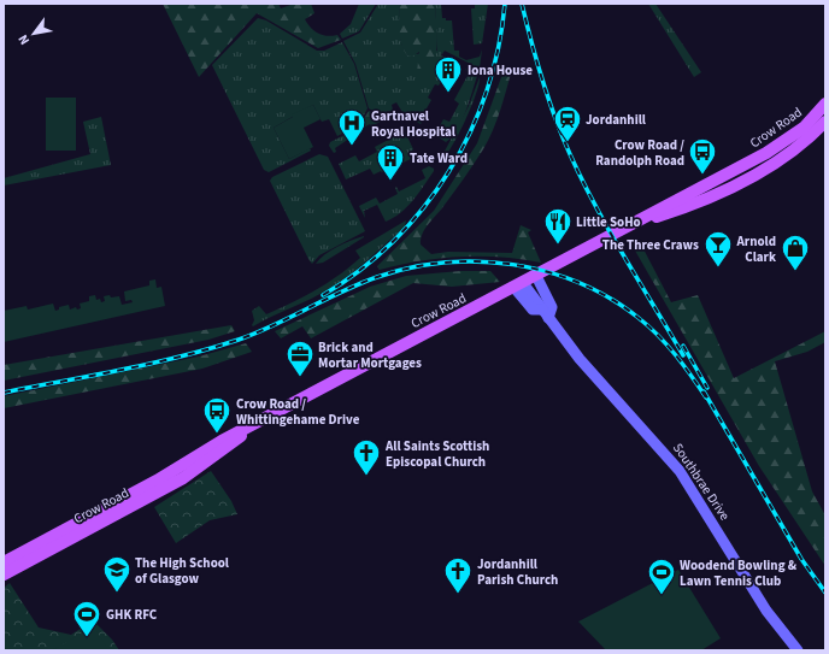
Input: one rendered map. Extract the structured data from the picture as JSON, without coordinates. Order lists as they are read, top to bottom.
{
  "streets": {
    "main road": ["Crow Road"],
    "street": ["Southbrae Drive"]
  },
  "crossings": [
    ["Crow Road", "Southbrae Drive"]
  ],
  "places": {
    "building": ["Iona House", "Tate Ward"],
    "station": ["Jordanhill"],
    "hospital": ["Gartnavel Royal Hospital"],
    "bus stop": ["Crow Road / Randolph Road", "Crow Road / Whittingehame Drive"],
    "restaurant": ["Little SoHo"],
    "bar": ["The Three Craws"],
    "shop": ["Arnold Clark"],
    "office": ["Brick and Mortar Mortgages"],
    "church": ["All Saints Scottish Episcopal Church", "Jordanhill Parish Church"],
    "school or university": ["The High School of Glasgow"],
    "sports": ["Woodend Bowling & Lawn Tennis Club", "GHK RFC"]
  },
  "north": "bottom left"
}
